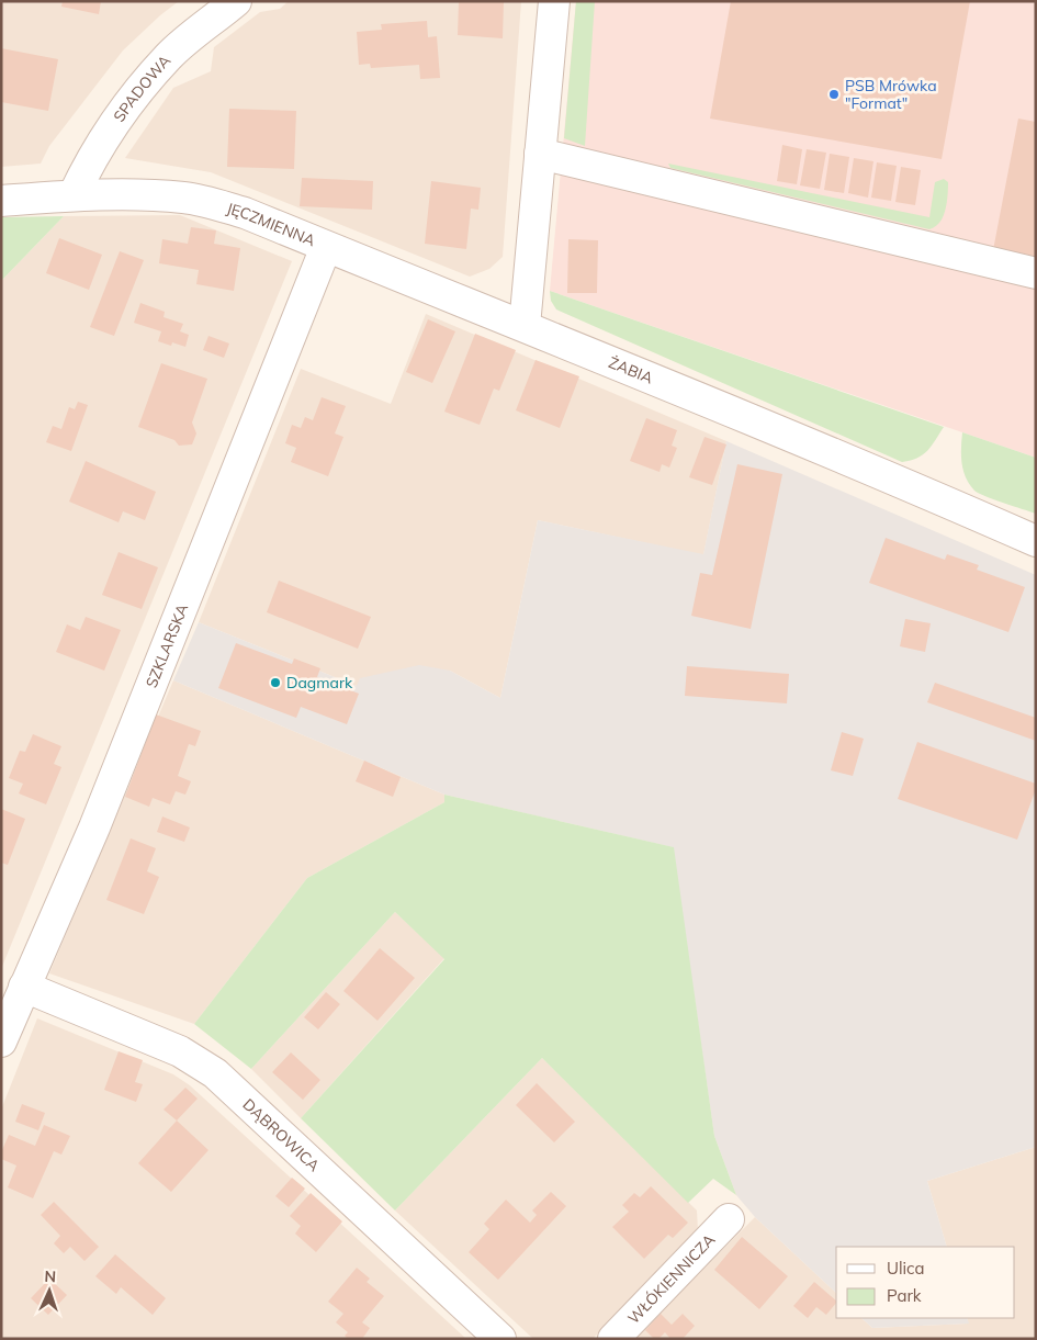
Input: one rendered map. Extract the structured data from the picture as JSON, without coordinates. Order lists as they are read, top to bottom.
{
  "streets": {
    "street": [
      "SPADOWA",
      "JĘCZMIENNA",
      "ŻABIA",
      "SZKLARSKA",
      "DĄBROWICA",
      "WŁÓKIENNICZA"
    ]
  },
  "crossings": [
    ["SPADOWA", "JĘCZMIENNA"],
    ["JĘCZMIENNA", "ŻABIA"],
    ["JĘCZMIENNA", "SZKLARSKA"],
    ["SZKLARSKA", "DĄBROWICA"]
  ],
  "places": ["PSB Mrówka \"Format\"", "Dagmark"],
  "legend": ["Ulica", "Park"],
  "north": "top"
}
